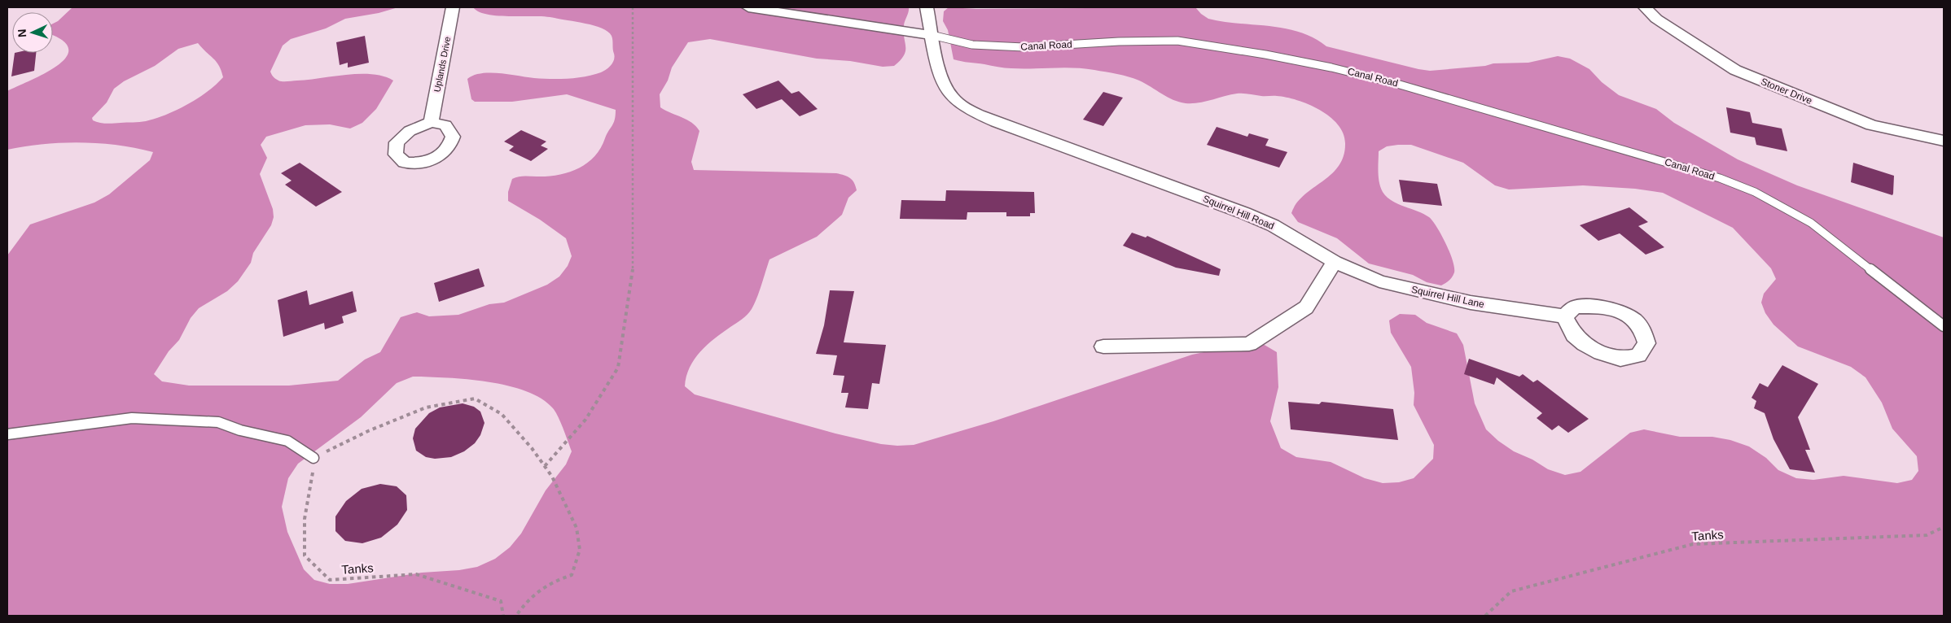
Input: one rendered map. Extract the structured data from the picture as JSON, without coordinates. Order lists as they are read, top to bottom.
{
  "streets": {
    "street": [
      "Canal Road",
      "Uplands Drive",
      "Stoner Drive",
      "Squirrel Hill Road",
      "Squirrel Hill Lane"
    ],
    "path": ["Tanks"]
  },
  "crossings": [
    ["Canal Road", "Squirrel Hill Road"],
    ["Squirrel Hill Road", "Squirrel Hill Lane"]
  ],
  "north": "left"
}
